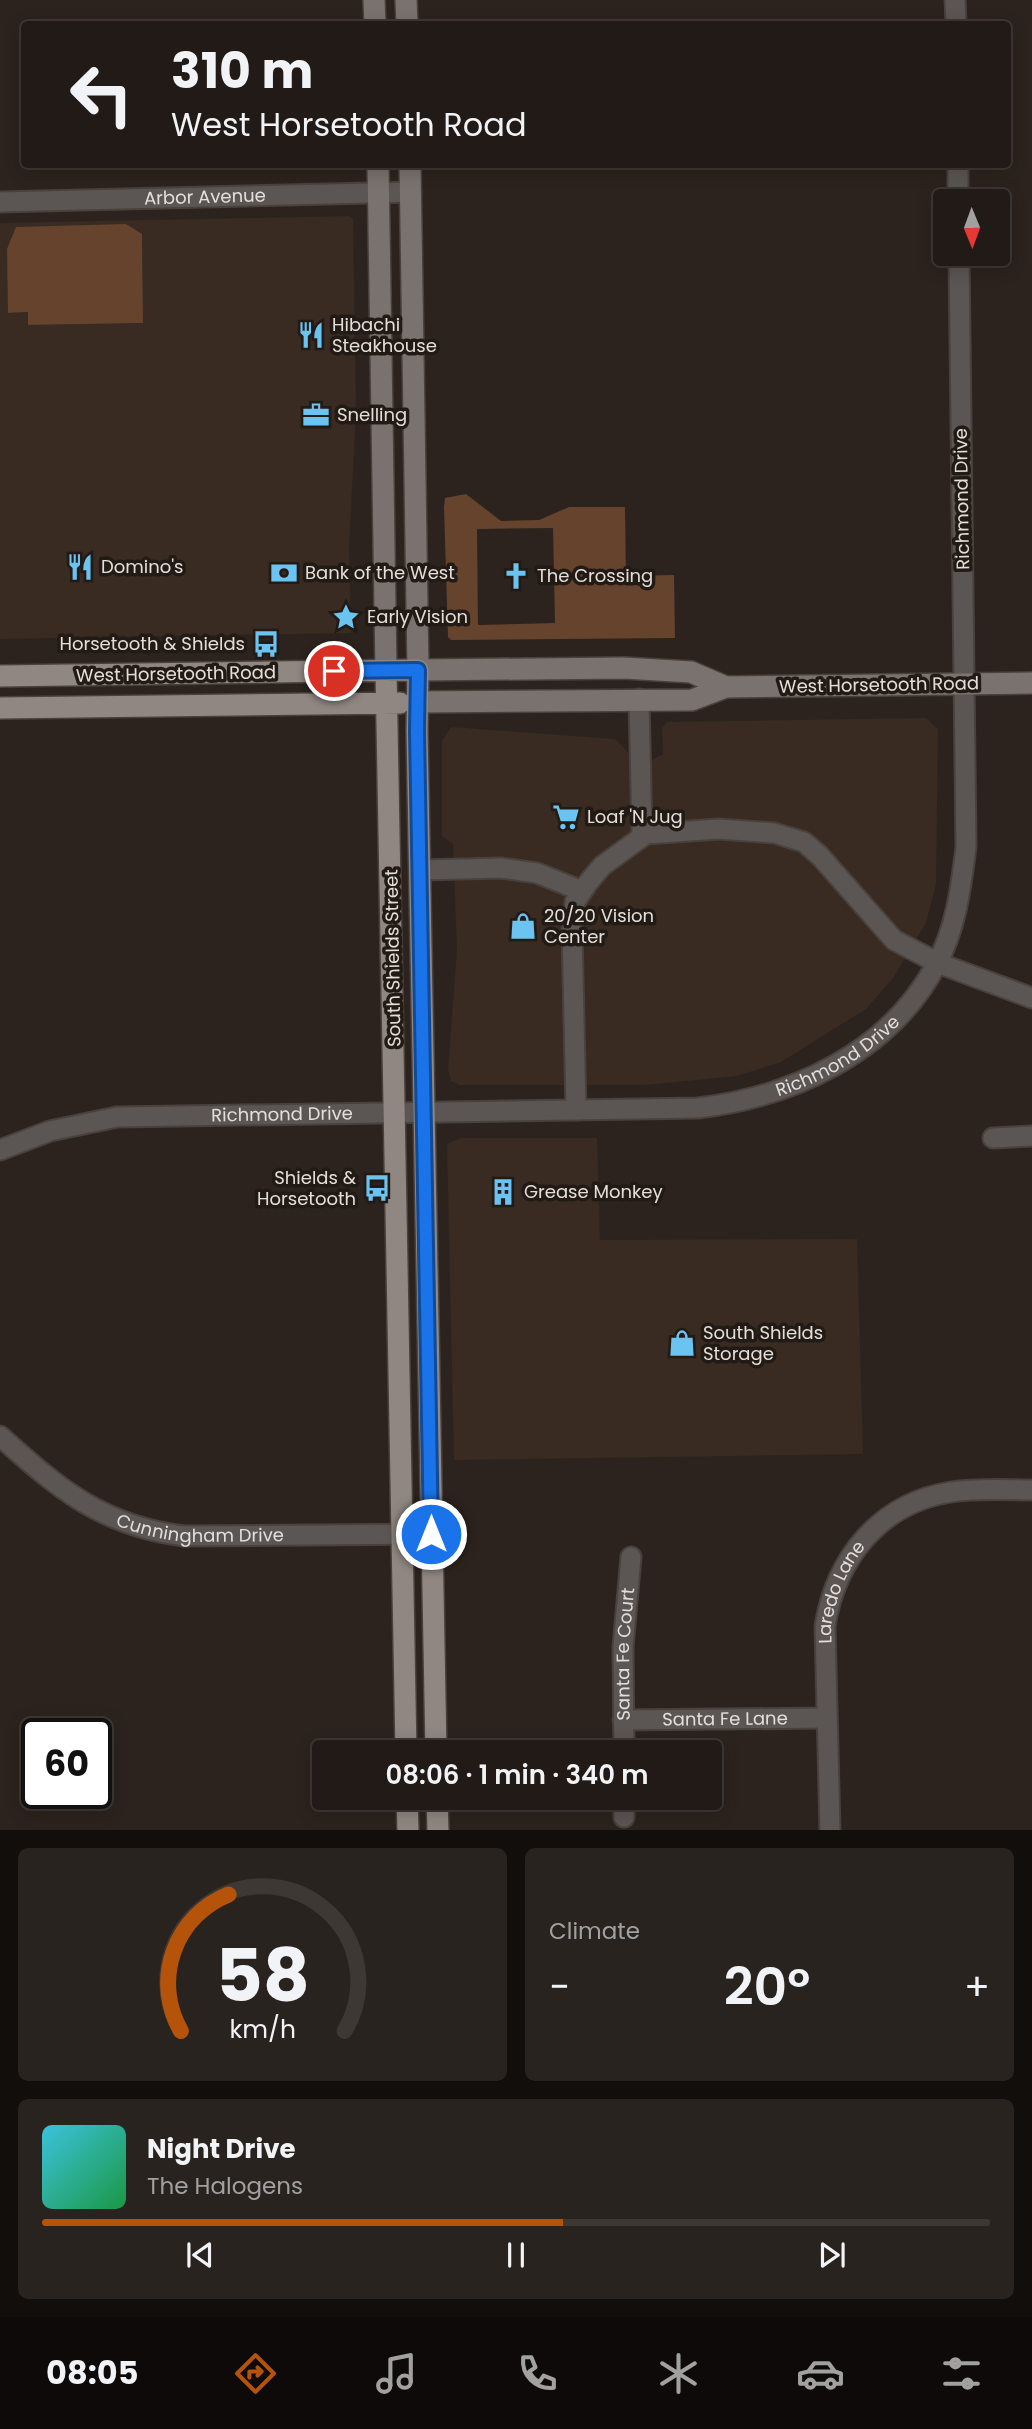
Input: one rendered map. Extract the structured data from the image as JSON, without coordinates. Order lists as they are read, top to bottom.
{
  "streets": {
    "main road": ["West Horsetooth Road", "South Shields Street"],
    "street": [
      "Arbor Avenue",
      "Richmond Drive",
      "Cunningham Drive",
      "Laredo Lane",
      "Santa Fe Court",
      "Santa Fe Lane"
    ]
  },
  "crossings": [
    ["Arbor Avenue", "South Shields Street"],
    ["Richmond Drive", "West Horsetooth Road"],
    ["Richmond Drive", "South Shields Street"],
    ["West Horsetooth Road", "South Shields Street"],
    ["South Shields Street", "Cunningham Drive"],
    ["Laredo Lane", "Santa Fe Lane"],
    ["Santa Fe Court", "Santa Fe Lane"]
  ],
  "places": {
    "restaurant": ["Hibachi Steakhouse", "Domino's"],
    "office": ["Snelling"],
    "bank": ["Bank of the West"],
    "church": ["The Crossing"],
    "place": ["Early Vision"],
    "bus stop": ["Horsetooth & Shields", "Shields & Horsetooth"],
    "supermarket": ["Loaf 'N Jug"],
    "shop": ["20/20 Vision Center", "South Shields Storage"],
    "building": ["Grease Monkey"]
  },
  "north": "bottom",
  "page": {
    "turn": ["310 m", "West Horsetooth Road"],
    "limit": "60",
    "trip": "08:06 · 1 min · 340 m",
    "tile": "Climate",
    "heat": ["−", "20°", "+"],
    "song": ["Night Drive", "The Halogens"],
    "tabs": "08:05",
    "gauge": ["58", "km/h"]
  }
}
